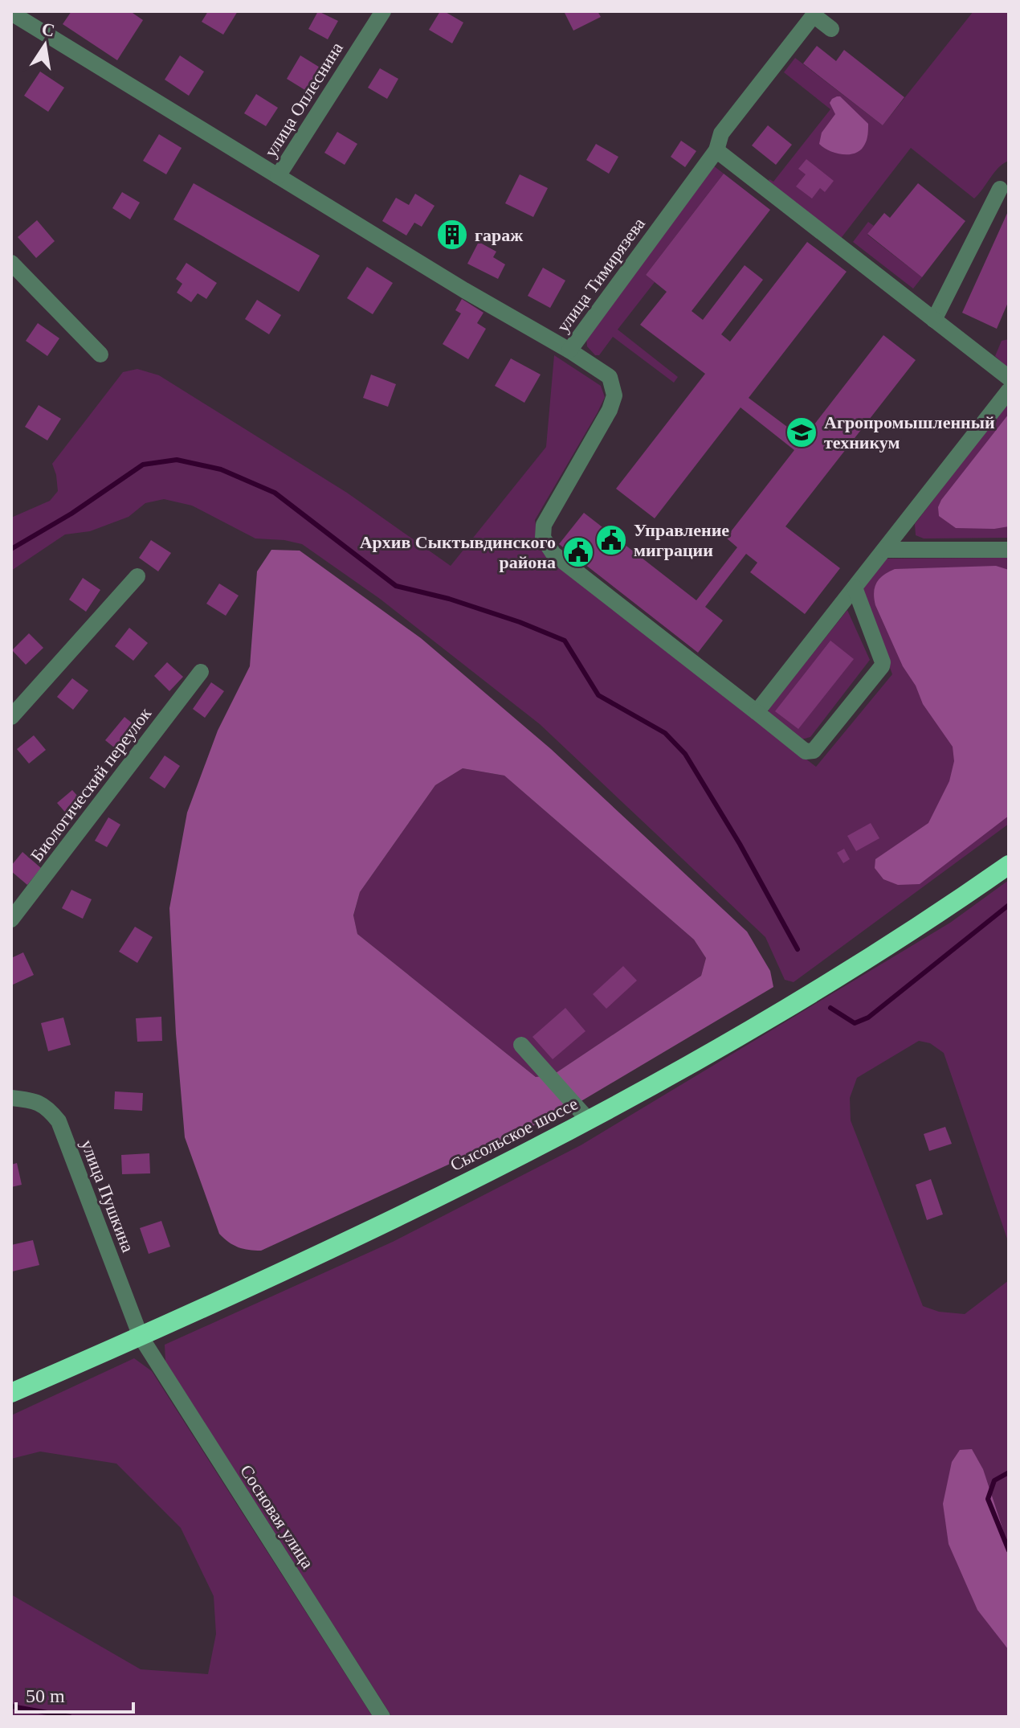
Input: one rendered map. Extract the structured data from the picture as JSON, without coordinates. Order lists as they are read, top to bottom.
{
  "streets": {
    "highway": ["Сысольское шоссе"],
    "street": [
      "улица Оплеснина",
      "улица Тимирязева",
      "Биологический переулок",
      "улица Пушкина",
      "Сосновая улица"
    ]
  },
  "crossings": [
    ["улица Оплеснина", "улица Тимирязева"],
    ["Сысольское шоссе", "улица Пушкина"],
    ["Сысольское шоссе", "Сосновая улица"],
    ["улица Пушкина", "Сосновая улица"]
  ],
  "places": {
    "building": ["гараж"],
    "school or university": ["Агропромышленный техникум"],
    "public building": ["Управление миграции", "Архив Сыктывдинского района"]
  },
  "scale_bar": "50 m",
  "north": "top"
}
